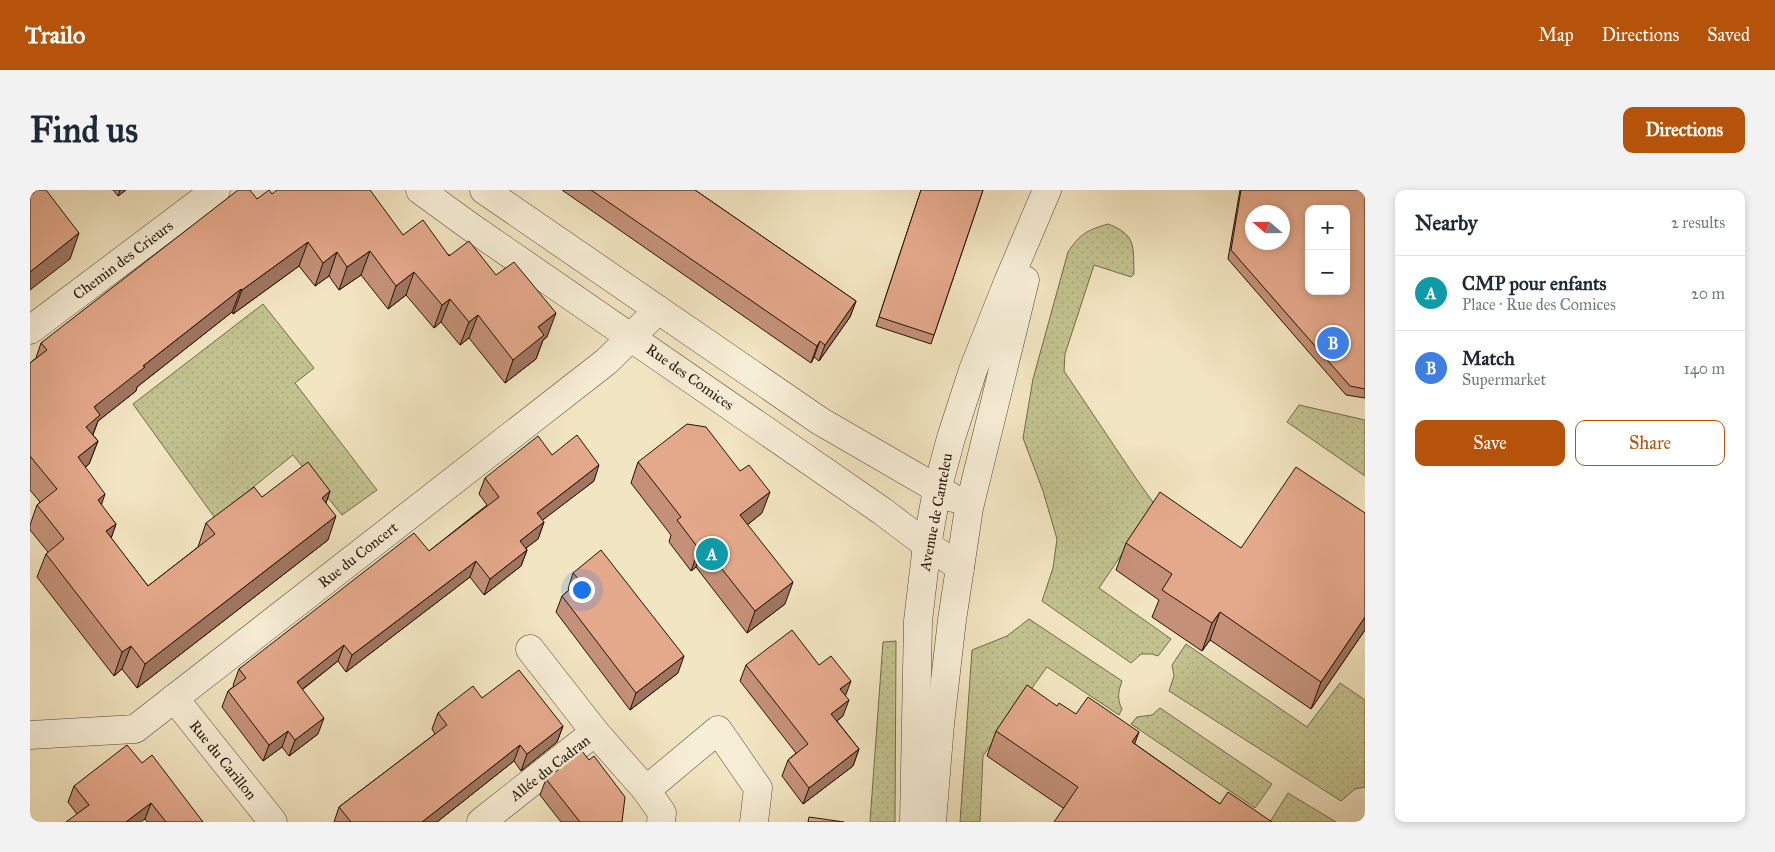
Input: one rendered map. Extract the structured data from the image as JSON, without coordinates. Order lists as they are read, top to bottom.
{
  "streets": {
    "street": [
      "Chemin des Crieurs",
      "Rue des Comices",
      "Avenue de Canteleu",
      "Rue du Concert",
      "Rue du Carillon",
      "Allée du Cadran"
    ]
  },
  "crossings": [
    ["Rue des Comices", "Avenue de Canteleu"],
    ["Rue des Comices", "Rue du Concert"],
    ["Rue du Concert", "Rue du Carillon"]
  ],
  "north": "left",
  "page": {
    "header": "Trailo",
    "nav": ["Map", "Directions", "Saved"],
    "buttons": [
      "Directions",
      ["Save", "Share"]
    ],
    "title": "Find us",
    "heading": ["Nearby", "2 results"],
    "map_buttons": ["+", "−"],
    "list": [
      {
        "mark": "A",
        "name": "CMP pour enfants",
        "note": "Place · Rue des Comices",
        "value": "20 m"
      },
      {
        "mark": "B",
        "name": "Match",
        "note": "Supermarket",
        "value": "140 m"
      }
    ],
    "pins": ["B", "A"]
  }
}
